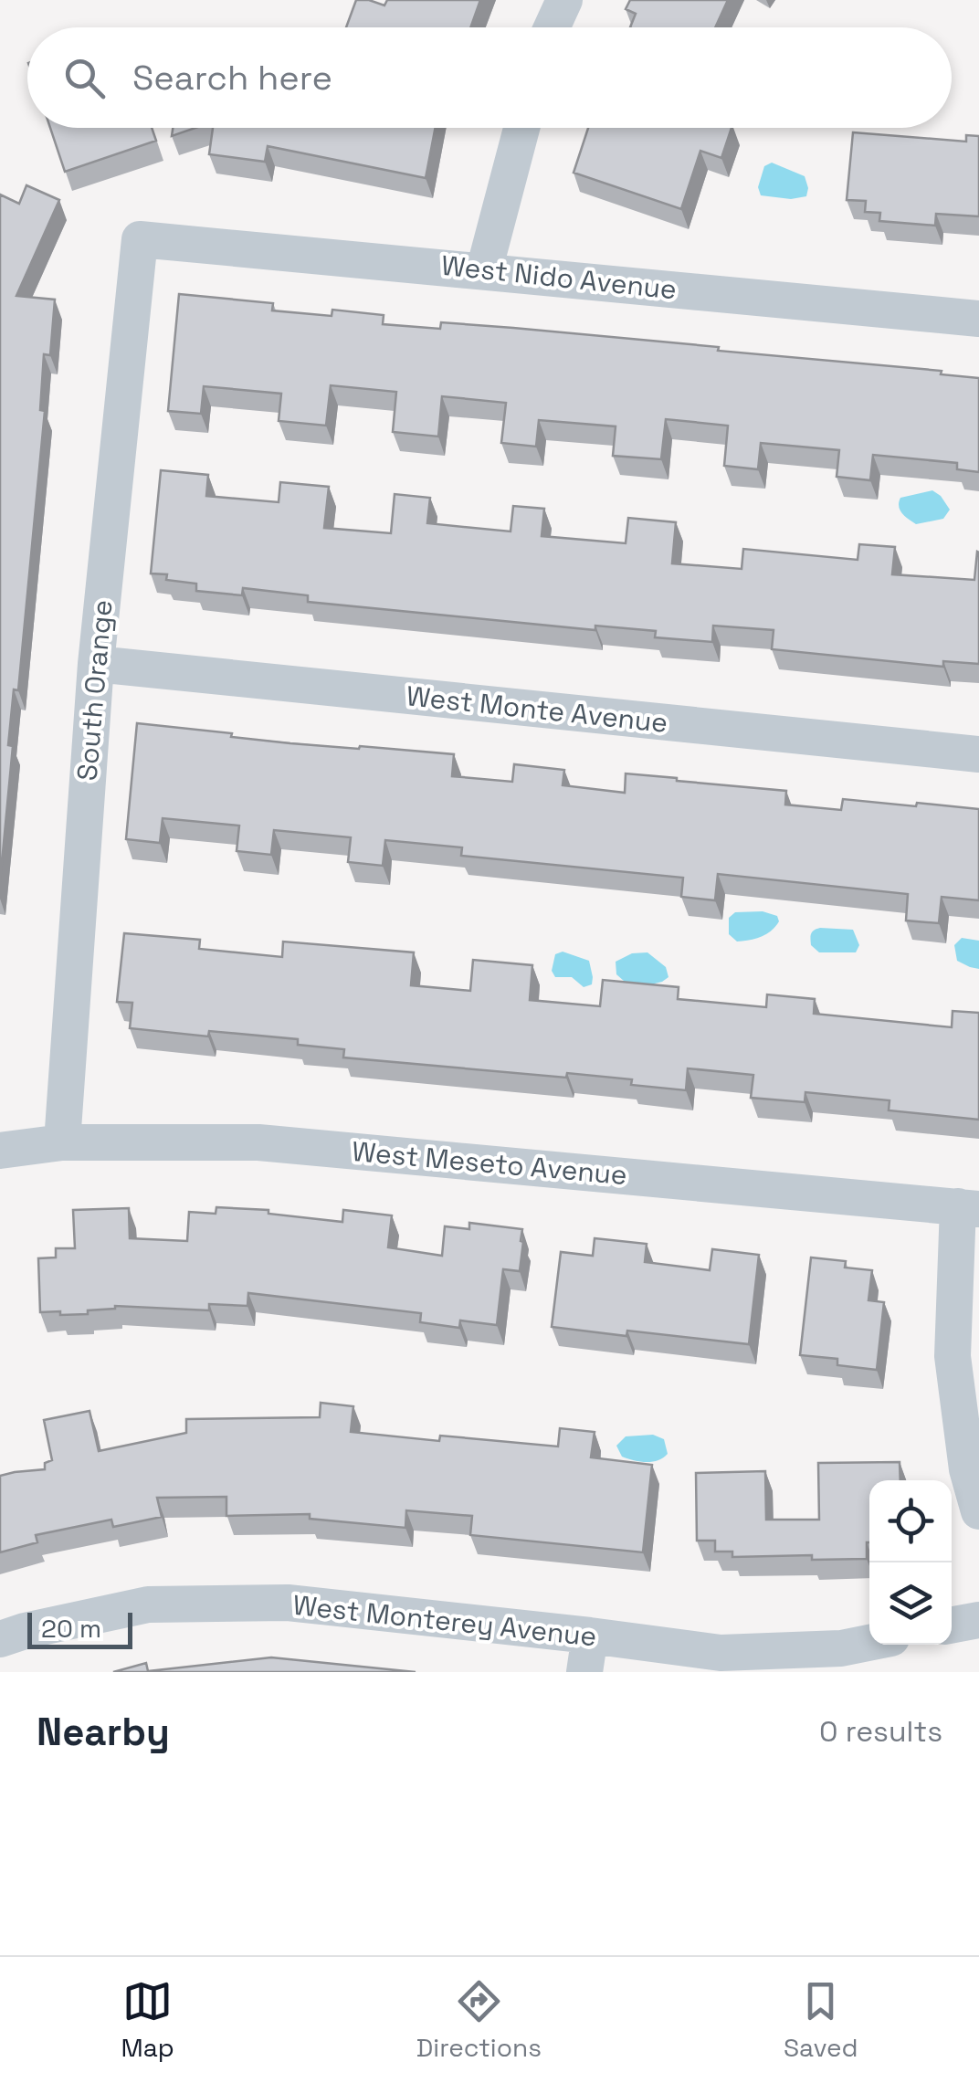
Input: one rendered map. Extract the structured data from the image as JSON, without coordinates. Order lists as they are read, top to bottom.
{
  "streets": {
    "street": [
      "West Nido Avenue",
      "South Orange",
      "West Monte Avenue",
      "West Meseto Avenue",
      "West Monterey Avenue"
    ]
  },
  "crossings": [
    ["West Nido Avenue", "South Orange"],
    ["South Orange", "West Monte Avenue"],
    ["South Orange", "West Meseto Avenue"]
  ],
  "scale_bar": "20 m",
  "page": {
    "search": "Search here",
    "scale": "20 m",
    "heading": ["Nearby", "0 results"],
    "nav": ["Map", "Directions", "Saved"]
  }
}
